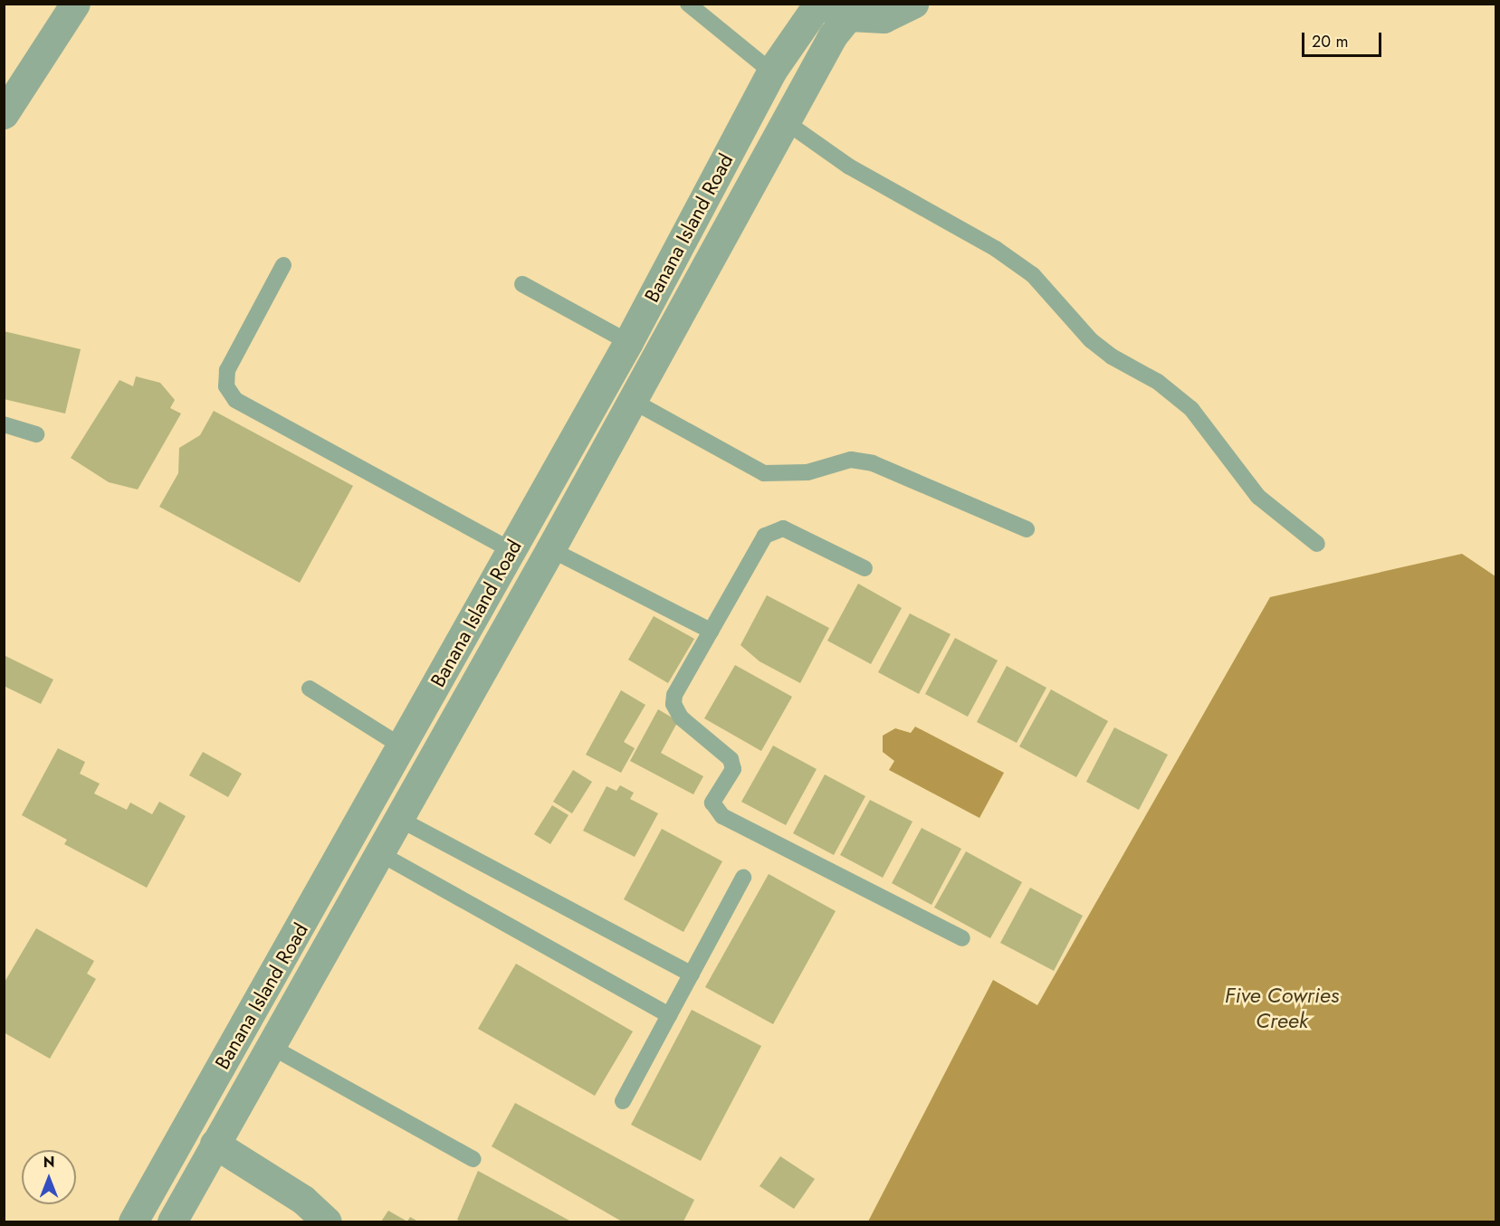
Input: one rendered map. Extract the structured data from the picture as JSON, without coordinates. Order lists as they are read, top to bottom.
{
  "streets": {
    "street": ["Banana Island Road"]
  },
  "water": ["Five Cowries Creek"],
  "scale_bar": "20 m",
  "north": "top"
}
